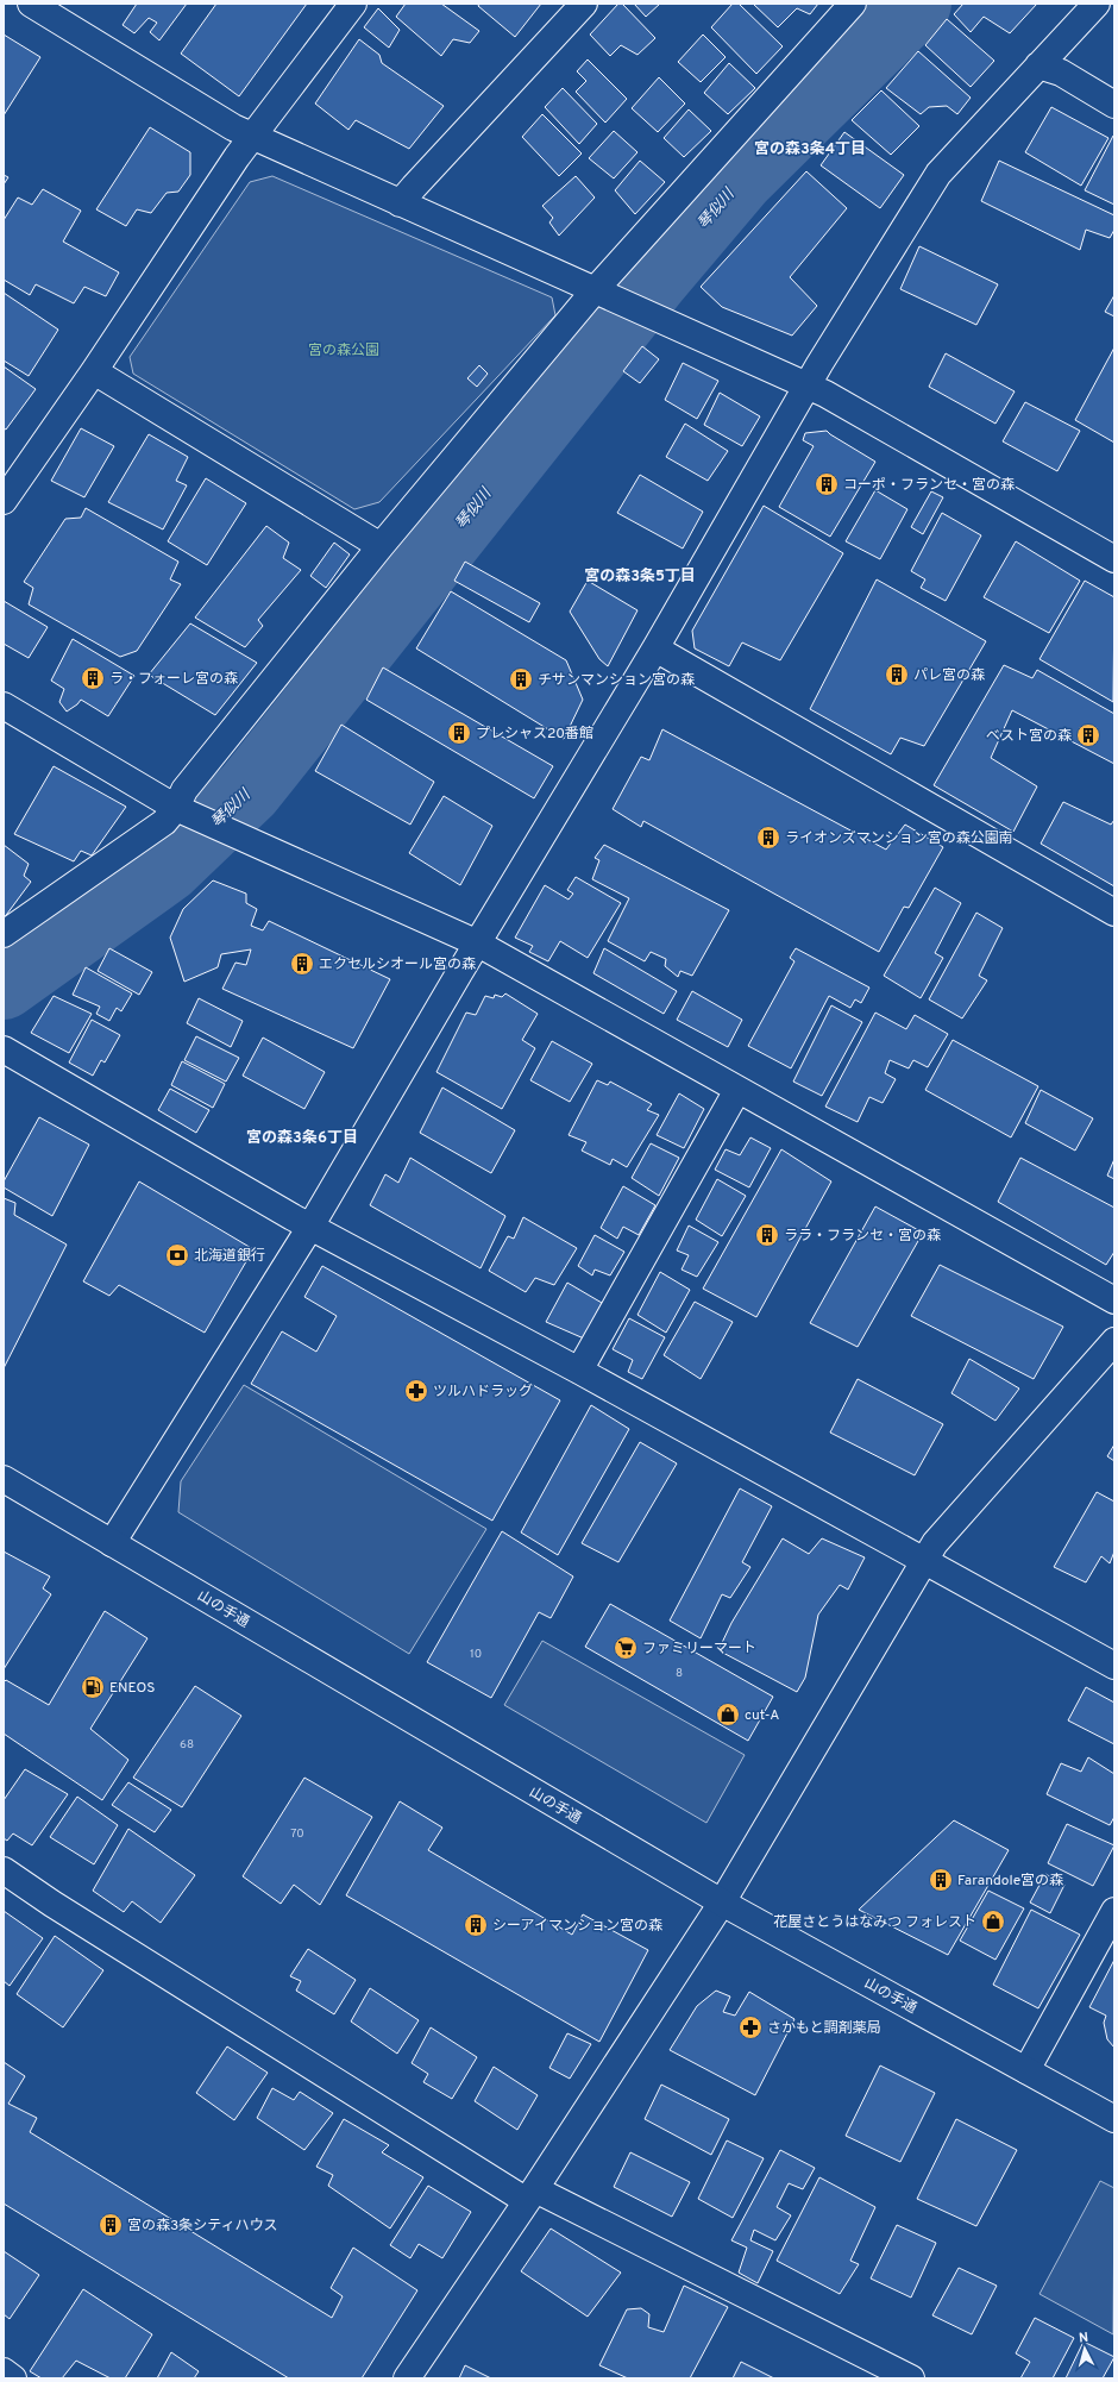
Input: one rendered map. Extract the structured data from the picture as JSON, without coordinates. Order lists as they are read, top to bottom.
{
  "streets": {
    "street": ["山の手通"]
  },
  "districts": ["宮の森3条4丁目", "宮の森3条5丁目", "宮の森3条6丁目"],
  "water": ["琴似川"],
  "parks": ["宮の森公園"],
  "places": {
    "building": [
      "コーポ・フランセ・宮の森",
      "パレ宮の森",
      "ラ・フォーレ宮の森",
      "チサンマンション宮の森",
      "プレシャス20番館",
      "ベスト宮の森",
      "ライオンズマンション宮の森公園南",
      "エクセルシオール宮の森",
      "ララ・フランセ・宮の森",
      "Farandole宮の森",
      "シーアイマンション宮の森",
      "宮の森3条シティハウス"
    ],
    "bank": ["北海道銀行"],
    "pharmacy": ["ツルハドラッグ", "さかもと調剤薬局"],
    "supermarket": ["ファミリーマート"],
    "fuel station": ["ENEOS"],
    "shop": ["cut-A", "花屋さとうはなみつ フォレスト"]
  },
  "house_numbers": [
    "10",
    "8",
    "68",
    "70"
  ],
  "north": "top"
}
